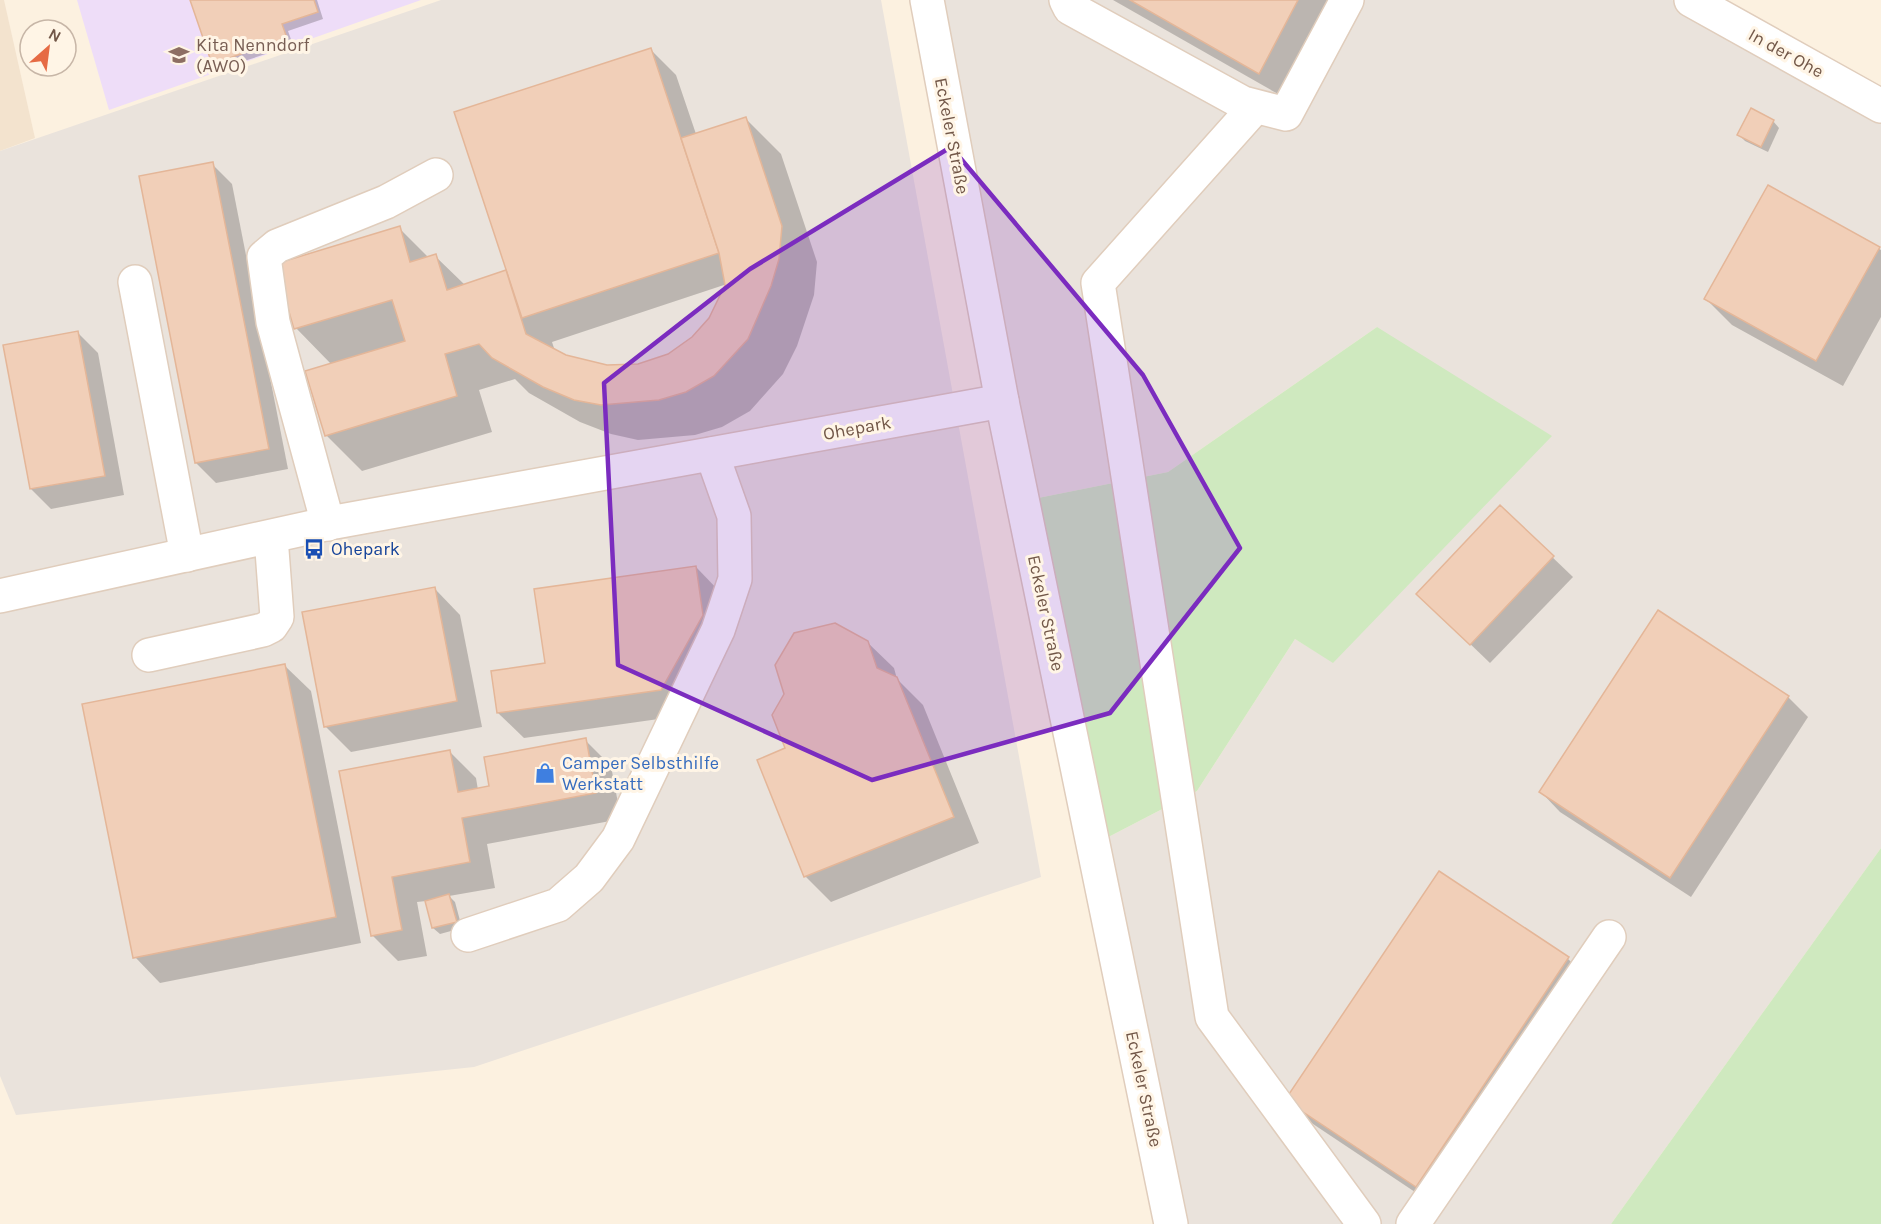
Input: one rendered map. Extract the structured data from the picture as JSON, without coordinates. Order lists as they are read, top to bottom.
{
  "streets": {
    "street": ["In der Ohe", "Eckeler Straße", "Ohepark"]
  },
  "crossings": [
    ["Eckeler Straße", "Ohepark"]
  ],
  "places": {
    "school or university": ["Kita Nenndorf (AWO)"],
    "bus stop": ["Ohepark"],
    "shop": ["Camper Selbsthilfe Werkstatt"]
  },
  "north": "top right"
}
